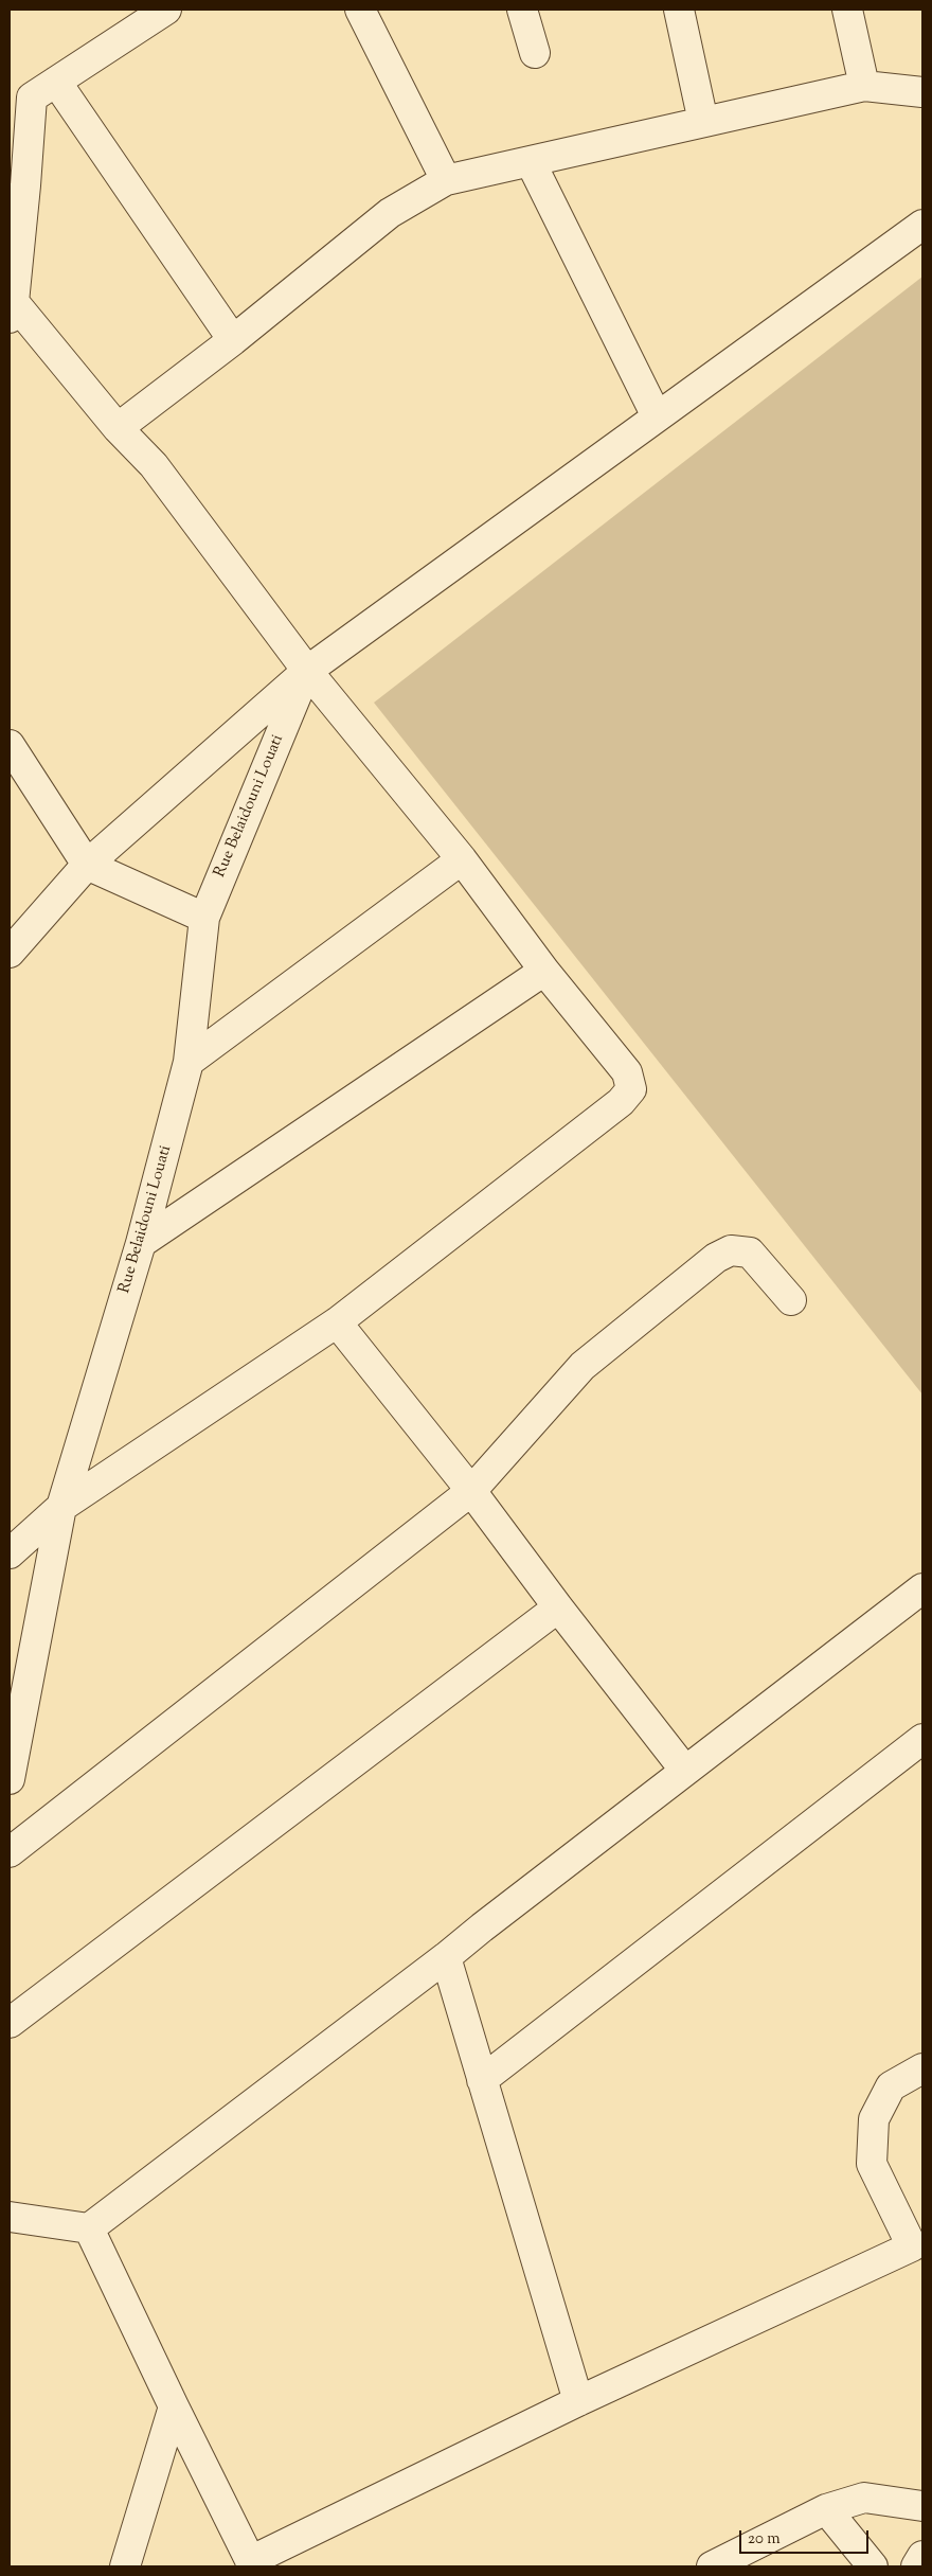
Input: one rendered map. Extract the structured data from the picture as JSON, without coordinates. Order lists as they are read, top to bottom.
{
  "streets": {
    "street": ["Rue Belaidouni Louati"]
  },
  "scale_bar": "20 m"
}
